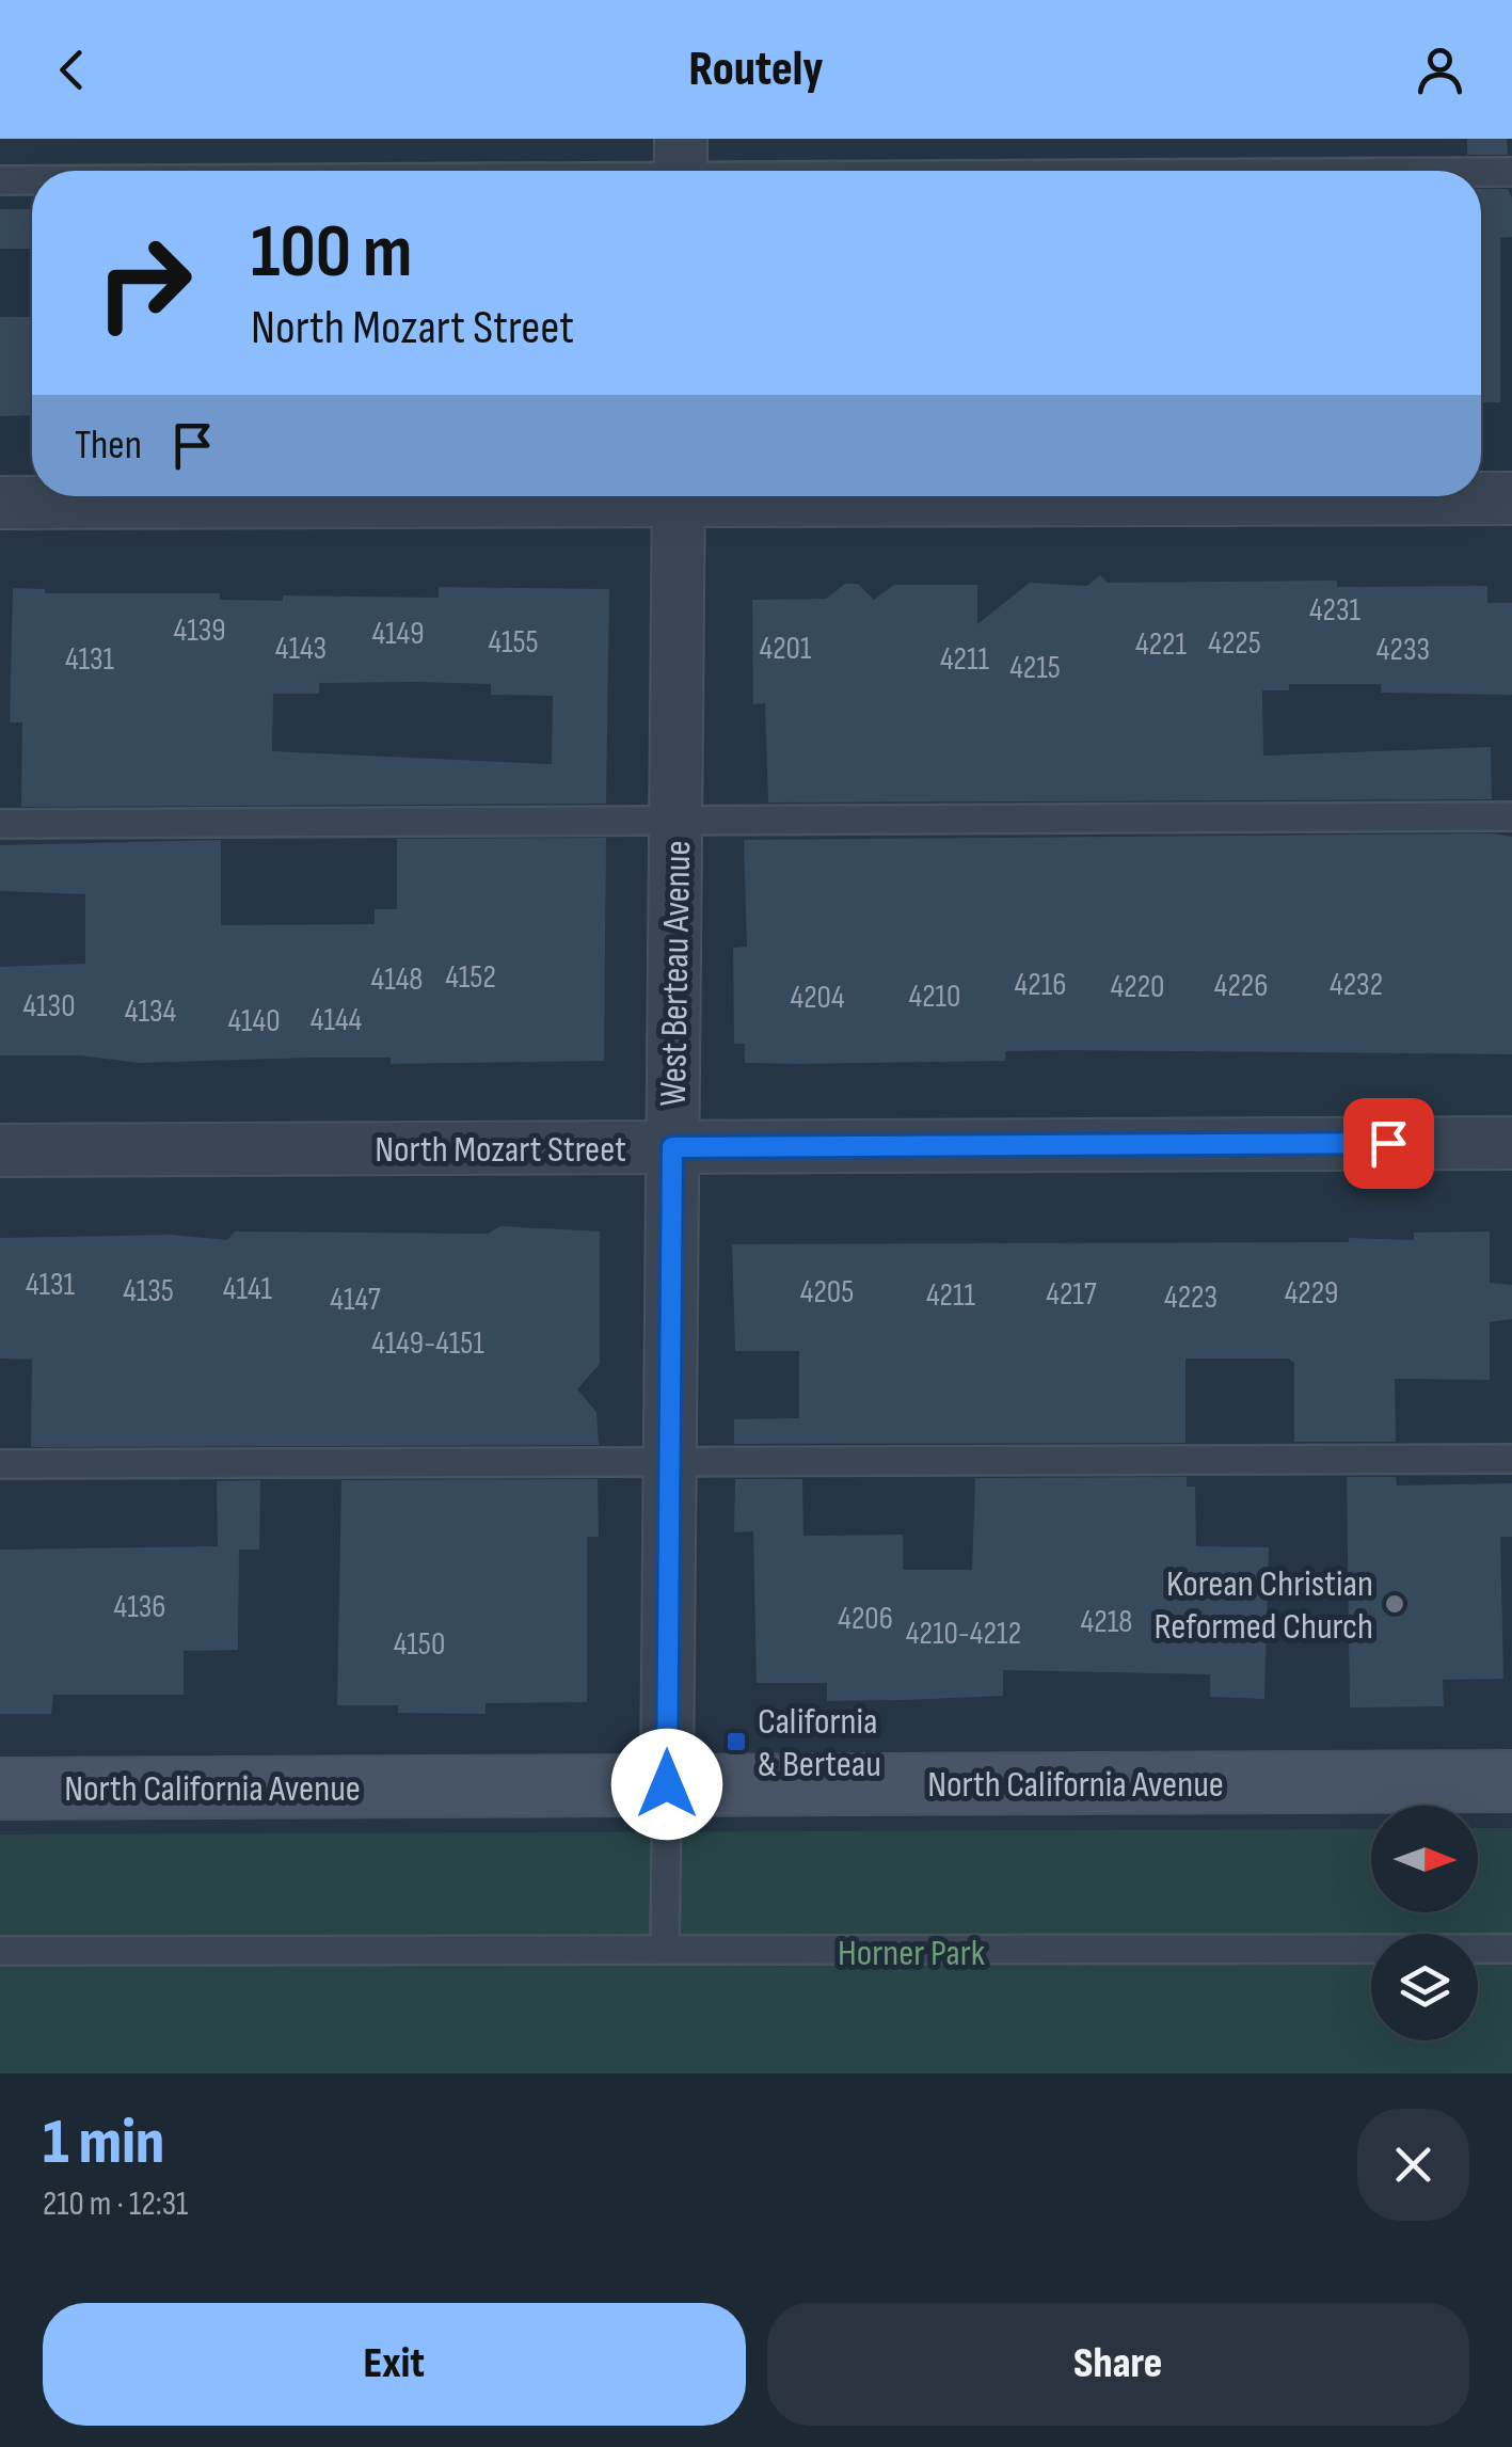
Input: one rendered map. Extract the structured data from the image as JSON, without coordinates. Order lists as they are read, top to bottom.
{
  "streets": {
    "street": ["West Berteau Avenue", "North Mozart Street", "North California Avenue"]
  },
  "crossings": [
    ["West Berteau Avenue", "North Mozart Street"],
    ["West Berteau Avenue", "North California Avenue"]
  ],
  "parks": ["Horner Park"],
  "places": {
    "other": ["Korean Christian Reformed Church"],
    "transit": ["California & Berteau"]
  },
  "house_numbers": [
    "4231",
    "4139",
    "4149",
    "4155",
    "4225",
    "4221",
    "4143",
    "4201",
    "4233",
    "4131",
    "4211",
    "4215",
    "4152",
    "4148",
    "4216",
    "4232",
    "4226",
    "4220",
    "4210",
    "4204",
    "4130",
    "4134",
    "4144",
    "4140",
    "4131",
    "4141",
    "4135",
    "4205",
    "4229",
    "4217",
    "4211",
    "4223",
    "4147",
    "4149-4151",
    "4136",
    "4206",
    "4218",
    "4210-4212",
    "4150"
  ],
  "north": "right",
  "page": {
    "header": "Routely",
    "turn": ["100 m", "North Mozart Street"],
    "then": "Then",
    "heading": ["1 min", "210 m · 12:31"],
    "buttons": ["Exit", "Share"]
  }
}
